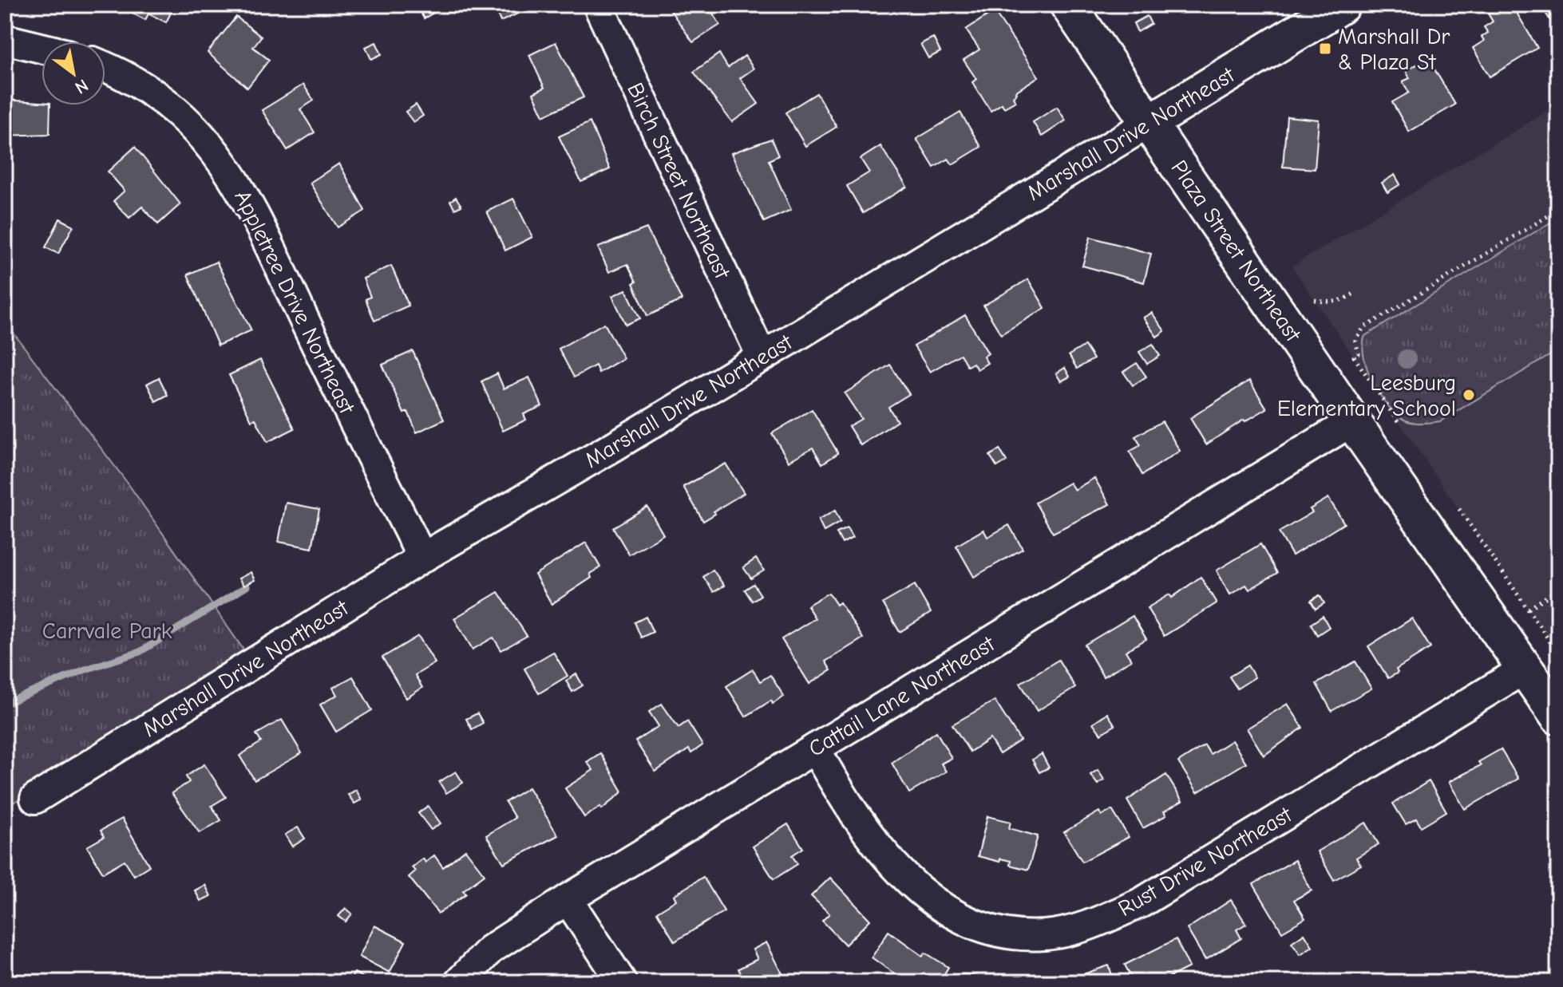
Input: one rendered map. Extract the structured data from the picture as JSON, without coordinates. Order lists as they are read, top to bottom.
{
  "streets": {
    "main road": ["Marshall Drive Northeast", "Plaza Street Northeast"],
    "street": [
      "Birch Street Northeast",
      "Appletree Drive Northeast",
      "Cattail Lane Northeast",
      "Rust Drive Northeast"
    ]
  },
  "crossings": [
    ["Marshall Drive Northeast", "Birch Street Northeast"],
    ["Marshall Drive Northeast", "Plaza Street Northeast"],
    ["Marshall Drive Northeast", "Appletree Drive Northeast"],
    ["Plaza Street Northeast", "Cattail Lane Northeast"],
    ["Plaza Street Northeast", "Rust Drive Northeast"],
    ["Cattail Lane Northeast", "Rust Drive Northeast"]
  ],
  "parks": ["Carrvale Park"],
  "places": {
    "transit": ["Marshall Dr & Plaza St"],
    "other": ["Leesburg Elementary School"]
  },
  "north": "bottom right"
}
